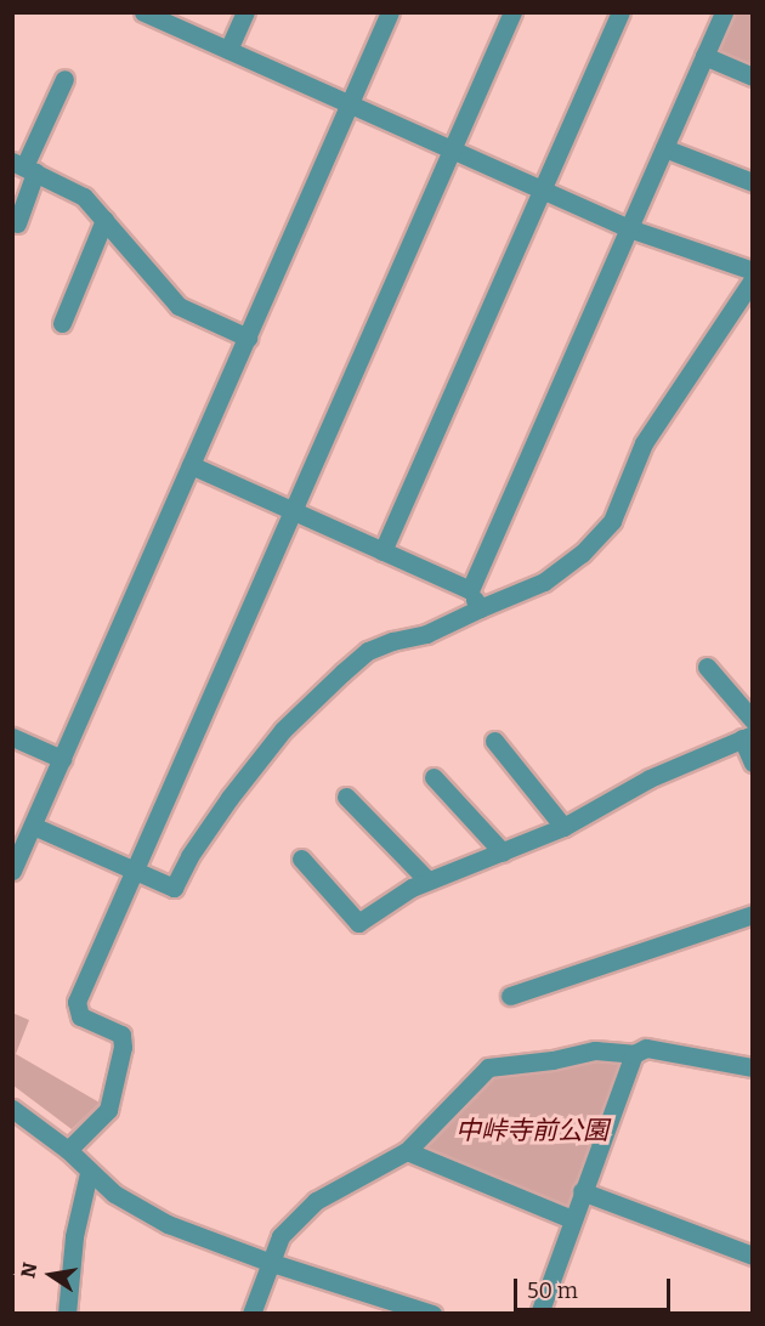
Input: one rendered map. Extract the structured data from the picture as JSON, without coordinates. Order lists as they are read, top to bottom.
{
  "parks": ["中峠寺前公園"],
  "scale_bar": "50 m",
  "north": "left"
}
